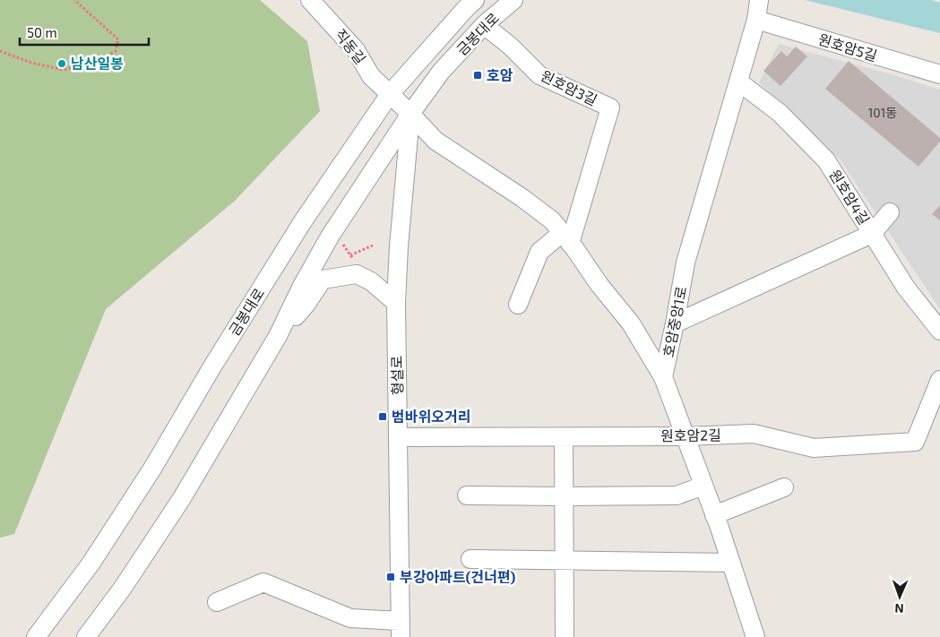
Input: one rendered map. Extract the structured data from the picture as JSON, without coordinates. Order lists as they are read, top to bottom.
{
  "streets": {
    "street": [
      "금봉대로",
      "직동길",
      "원호암5길",
      "원호암3길",
      "원호암4길",
      "호암중앙1로",
      "형설로",
      "원호암2길"
    ]
  },
  "crossings": [
    ["금봉대로", "직동길"],
    ["금봉대로", "원호암3길"],
    ["금봉대로", "형설로"],
    ["직동길", "형설로"],
    ["원호암5길", "호암중앙1로"],
    ["원호암4길", "호암중앙1로"],
    ["호암중앙1로", "원호암2길"],
    ["형설로", "원호암2길"]
  ],
  "places": {
    "other": ["남산일봉"],
    "transit": ["호암", "범바위오거리", "부강아파트(건너편)"]
  },
  "house_numbers": ["101동"],
  "scale_bar": "50 m",
  "north": "bottom"
}
